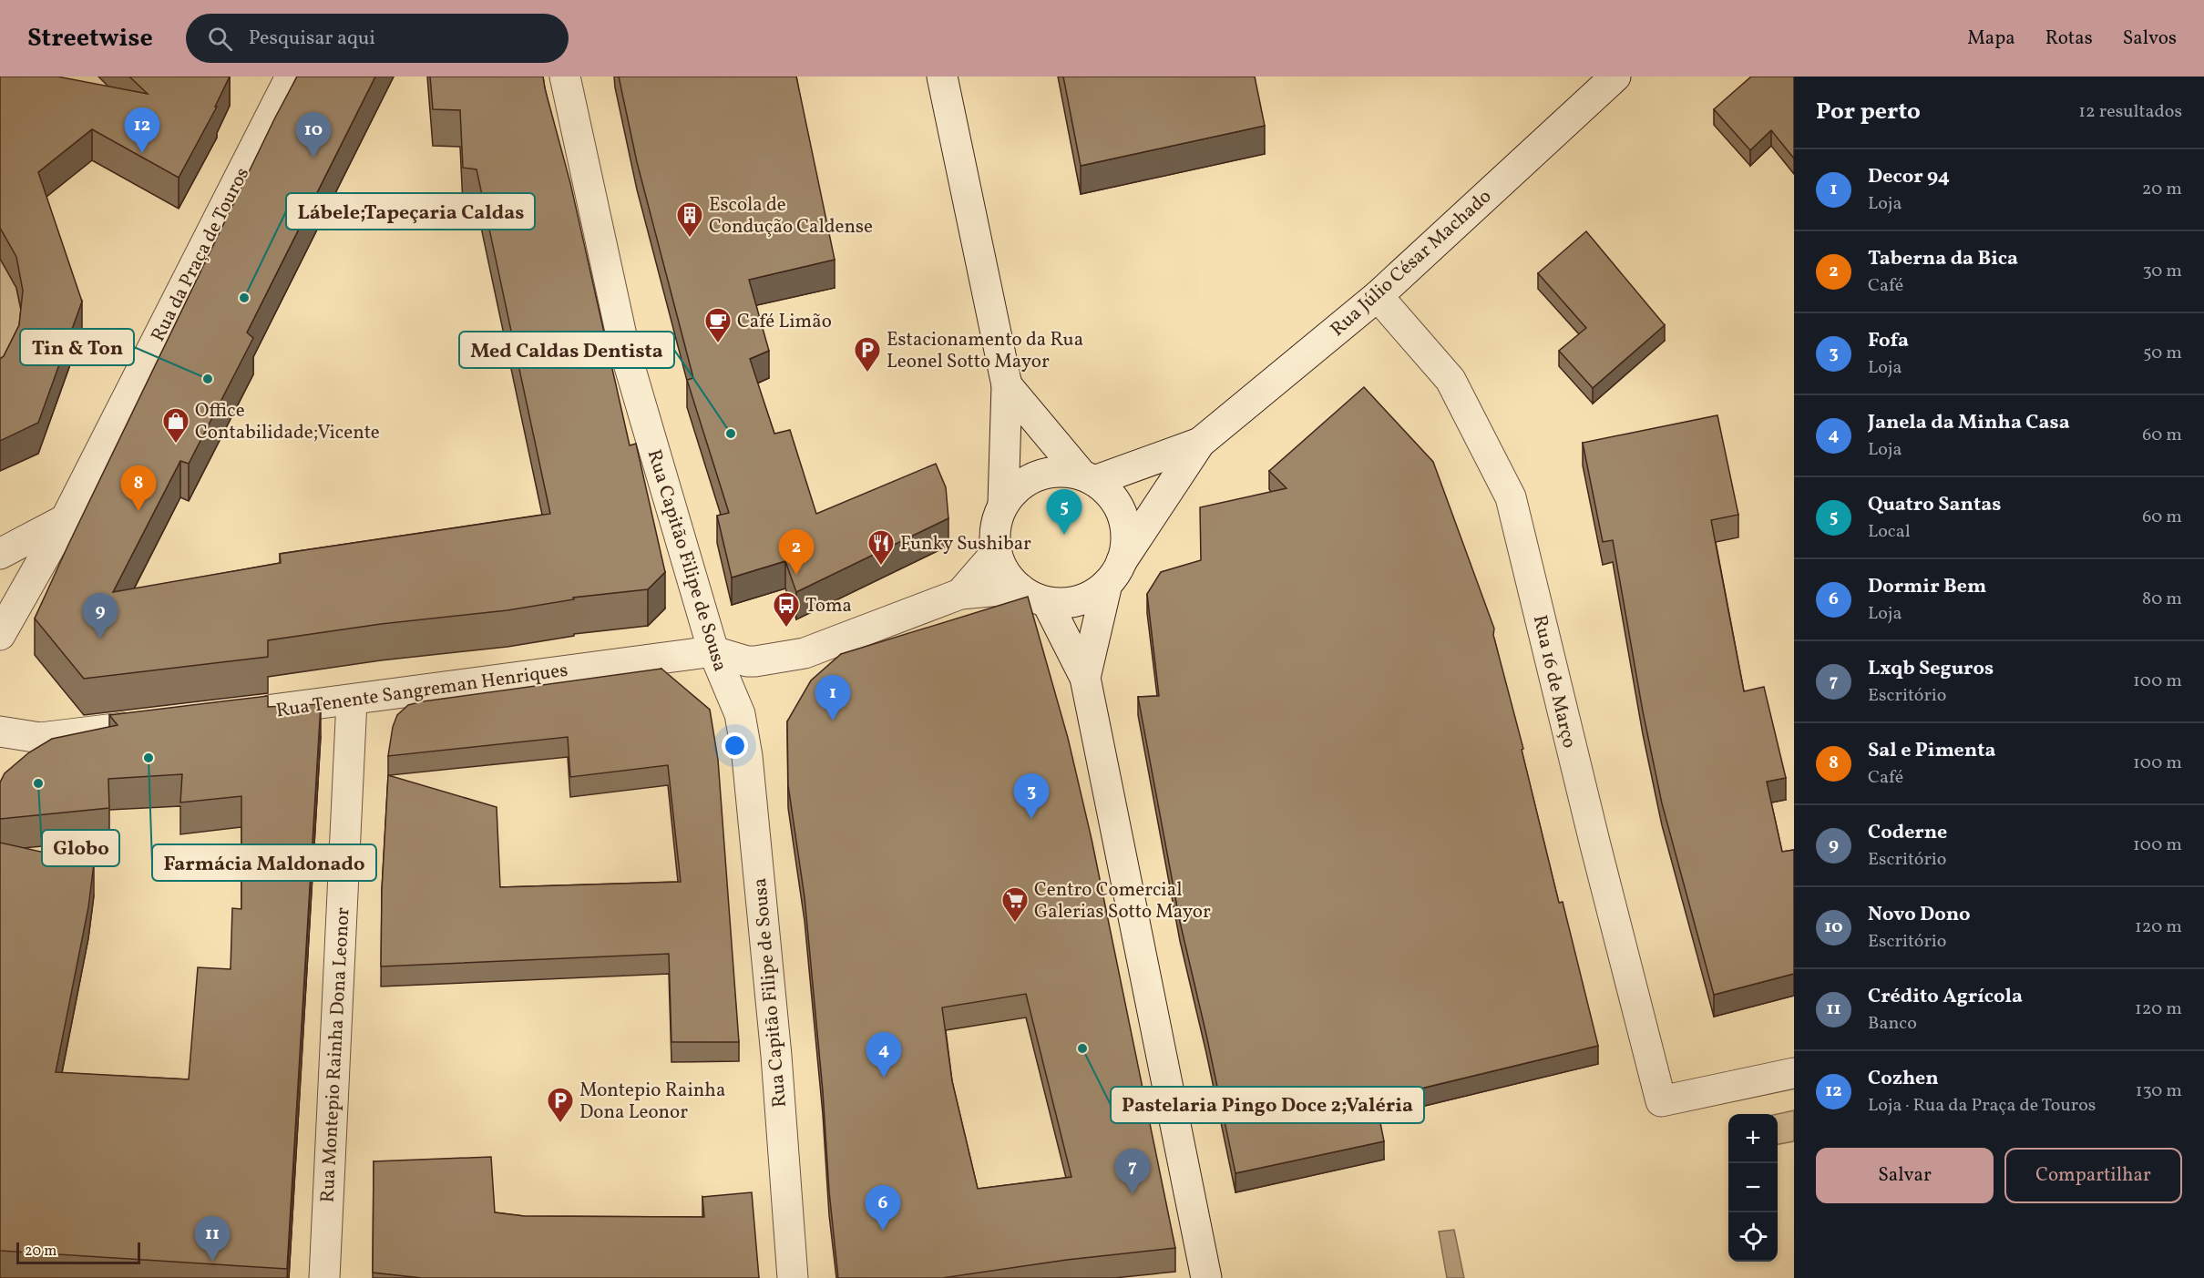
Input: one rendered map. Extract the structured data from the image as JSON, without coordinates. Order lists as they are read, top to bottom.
{
  "streets": {
    "street": [
      "Rua da Praça de Touros",
      "Rua Júlio César Machado",
      "Rua Capitão Filipe de Sousa",
      "Rua 16 de Março",
      "Rua Tenente Sangreman Henriques",
      "Rua Montepio Rainha Dona Leonor"
    ]
  },
  "crossings": [
    ["Rua Júlio César Machado", "Rua 16 de Março"],
    ["Rua Capitão Filipe de Sousa", "Rua Tenente Sangreman Henriques"],
    ["Rua Tenente Sangreman Henriques", "Rua Montepio Rainha Dona Leonor"]
  ],
  "places": {
    "building": ["Escola de Condução Caldense"],
    "other": [
      "Lábele;Tapeçaria Caldas",
      "Tin & Ton",
      "Med Caldas Dentista",
      "Farmácia Maldonado",
      "Globo",
      "Pastelaria Pingo Doce 2;Valéria"
    ],
    "cafe": ["Café Limão"],
    "parking": ["Estacionamento da Rua Leonel Sotto Mayor", "Montepio Rainha Dona Leonor"],
    "shop": ["Office Contabilidade;Vicente"],
    "restaurant": ["Funky Sushibar"],
    "bus stop": ["Toma"],
    "supermarket": ["Centro Comercial Galerias Sotto Mayor"]
  },
  "scale_bar": "20 m",
  "page": {
    "header": "Streetwise",
    "search": "Pesquisar aqui",
    "nav": ["Mapa", "Rotas", "Salvos"],
    "heading": ["Por perto", "12 resultados"],
    "pins": [
      "12",
      "10",
      "8",
      "5",
      "2",
      "9",
      "1",
      "3",
      "4",
      "7",
      "6",
      "11"
    ],
    "list": [
      {
        "mark": "1",
        "name": "Decor 94",
        "note": "Loja",
        "value": "20 m"
      },
      {
        "mark": "2",
        "name": "Taberna da Bica",
        "note": "Café",
        "value": "30 m"
      },
      {
        "mark": "3",
        "name": "Fofa",
        "note": "Loja",
        "value": "50 m"
      },
      {
        "mark": "4",
        "name": "Janela da Minha Casa",
        "note": "Loja",
        "value": "60 m"
      },
      {
        "mark": "5",
        "name": "Quatro Santas",
        "note": "Local",
        "value": "60 m"
      },
      {
        "mark": "6",
        "name": "Dormir Bem",
        "note": "Loja",
        "value": "80 m"
      },
      {
        "mark": "7",
        "name": "Lxqb Seguros",
        "note": "Escritório",
        "value": "100 m"
      },
      {
        "mark": "8",
        "name": "Sal e Pimenta",
        "note": "Café",
        "value": "100 m"
      },
      {
        "mark": "9",
        "name": "Coderne",
        "note": "Escritório",
        "value": "100 m"
      },
      {
        "mark": "10",
        "name": "Novo Dono",
        "note": "Escritório",
        "value": "120 m"
      },
      {
        "mark": "11",
        "name": "Crédito Agrícola",
        "note": "Banco",
        "value": "120 m"
      },
      {
        "mark": "12",
        "name": "Cozhen",
        "note": "Loja · Rua da Praça de Touros",
        "value": "130 m"
      }
    ],
    "map_buttons": ["+", "−"],
    "buttons": ["Salvar", "Compartilhar"],
    "scale": "20 m"
  }
}
